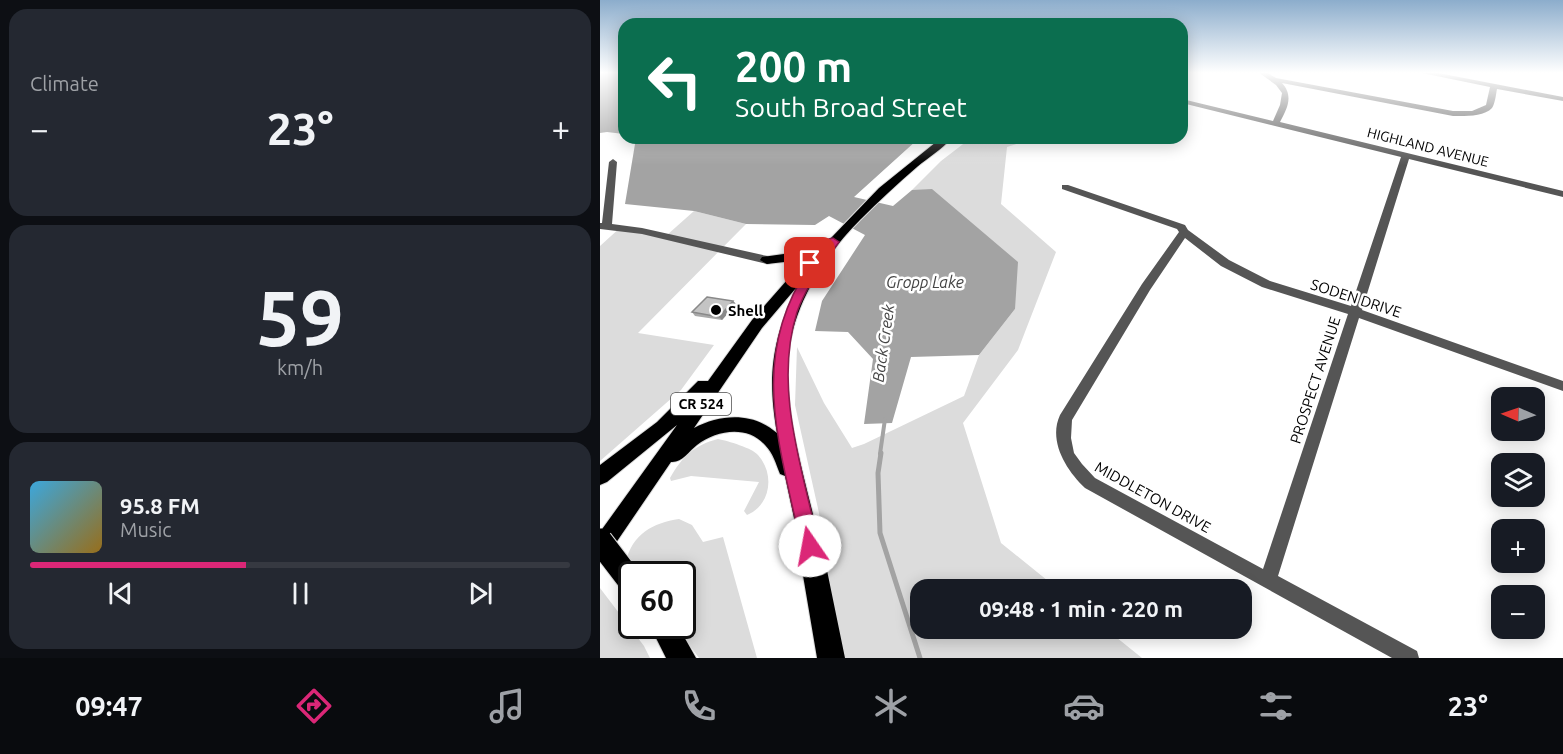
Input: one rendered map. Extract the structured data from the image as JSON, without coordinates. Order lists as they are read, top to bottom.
{
  "streets": {
    "main road": ["CR 524"],
    "street": [
      "HIGHLAND AVENUE",
      "SODEN DRIVE",
      "PROSPECT AVENUE",
      "MIDDLETON DRIVE"
    ]
  },
  "crossings": [
    ["HIGHLAND AVENUE", "PROSPECT AVENUE"],
    ["SODEN DRIVE", "PROSPECT AVENUE"],
    ["SODEN DRIVE", "MIDDLETON DRIVE"],
    ["PROSPECT AVENUE", "MIDDLETON DRIVE"]
  ],
  "water": ["Gropp Lake", "Back Creek"],
  "places": ["Shell"],
  "north": "left",
  "page": {
    "tile": [
      "Climate",
      ["59", "km/h"]
    ],
    "turn": ["200 m", "South Broad Street"],
    "heat": ["−", "23°", "+"],
    "map_buttons": ["+", "−"],
    "song": ["95.8 FM", "Music"],
    "limit": "60",
    "trip": "09:48 · 1 min · 220 m",
    "tabs": ["09:47", "23°"]
  }
}
